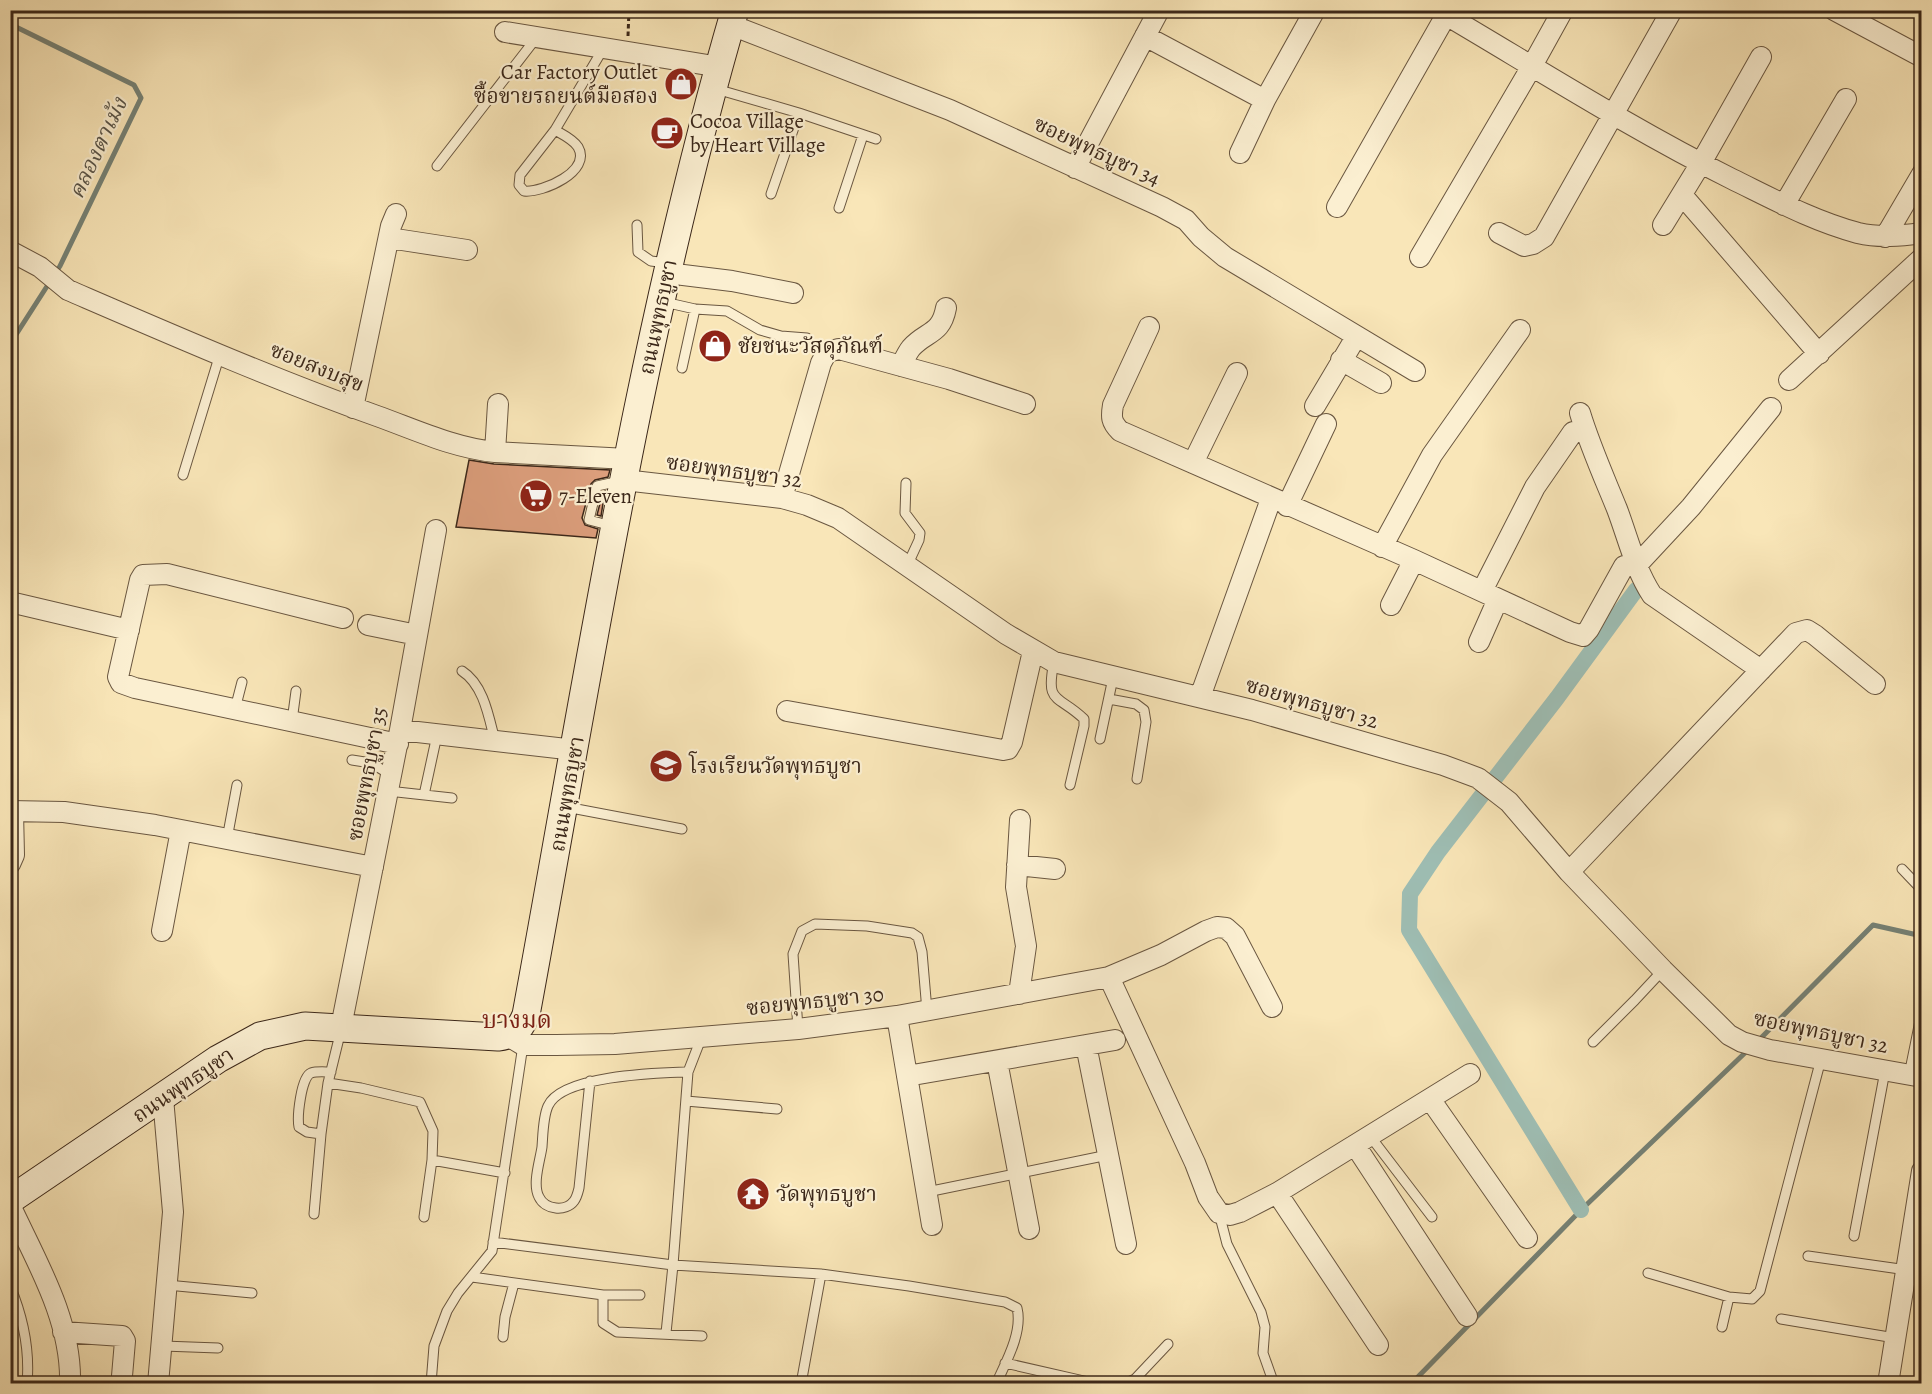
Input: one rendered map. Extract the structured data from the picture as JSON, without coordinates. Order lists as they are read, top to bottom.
{
  "streets": {
    "main road": ["ถนนพุทธบูชา"],
    "street": [
      "ซอยพุทธบูชา 34",
      "ซอยสงบสุข",
      "ซอยพุทธบูชา 32",
      "ซอยพุทธบูชา 35",
      "ซอยพุทธบูชา 30"
    ]
  },
  "crossings": [
    ["ซอยพุทธบูชา 34", "ถนนพุทธบูชา"],
    ["ถนนพุทธบูชา", "ซอยสงบสุข"],
    ["ถนนพุทธบูชา", "ซอยพุทธบูชา 32"],
    ["ถนนพุทธบูชา", "ซอยพุทธบูชา 35"],
    ["ถนนพุทธบูชา", "ซอยพุทธบูชา 30"],
    ["ซอยสงบสุข", "ซอยพุทธบูชา 32"]
  ],
  "districts": ["บางมด"],
  "water": ["คลองตาเม้ง"],
  "places": {
    "shop": ["Car Factory Outlet ซื้อขายรถยนต์มือสอง", "ชัยชนะวัสดุภัณฑ์"],
    "cafe": ["Cocoa Village by Heart Village"],
    "supermarket": ["7-Eleven"],
    "school or university": ["โรงเรียนวัดพุทธบูชา"],
    "temple": ["วัดพุทธบูชา"]
  }
}
